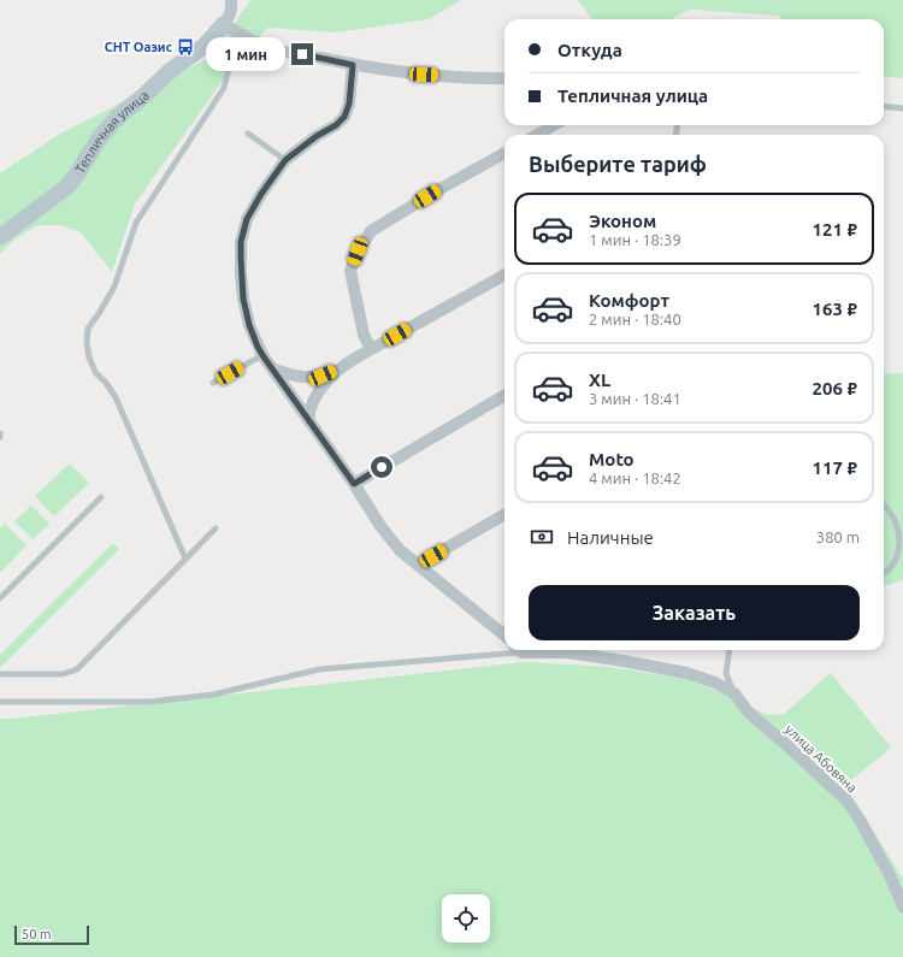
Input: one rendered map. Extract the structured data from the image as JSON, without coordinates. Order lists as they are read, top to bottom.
{
  "streets": {
    "street": ["Тепличная улица", "улица Абовяна"]
  },
  "places": {
    "bus stop": ["СНТ Оазис"]
  },
  "scale_bar": "50 m",
  "page": {
    "banner": ["Откуда", "Тепличная улица"],
    "bubble": "1 мин",
    "heading": "Выберите тариф",
    "list": [
      {
        "name": "Эконом",
        "note": "1 мин · 18:39",
        "value": "121 ₽"
      },
      {
        "name": "Комфорт",
        "note": "2 мин · 18:40",
        "value": "163 ₽"
      },
      {
        "name": "XL",
        "note": "3 мин · 18:41",
        "value": "206 ₽"
      },
      {
        "name": "Moto",
        "note": "4 мин · 18:42",
        "value": "117 ₽"
      }
    ],
    "pay": ["Наличные", "380 m"],
    "buttons": "Заказать",
    "scale": "50 m"
  }
}
